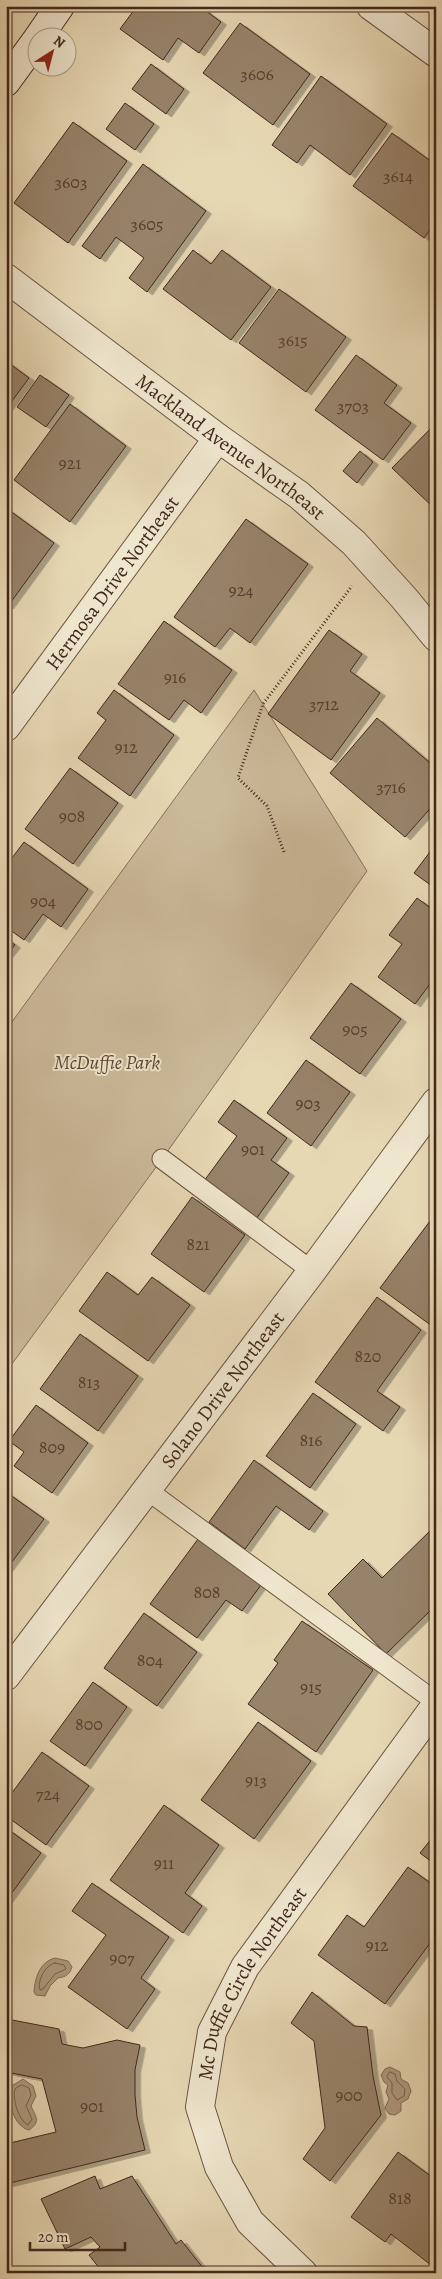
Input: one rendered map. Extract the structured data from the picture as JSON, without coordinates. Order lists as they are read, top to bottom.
{
  "streets": {
    "street": [
      "Mackland Avenue Northeast",
      "Hermosa Drive Northeast",
      "Solano Drive Northeast",
      "Mc Duffie Circle Northeast"
    ]
  },
  "crossings": [
    ["Mackland Avenue Northeast", "Hermosa Drive Northeast"]
  ],
  "parks": ["McDuffie Park"],
  "house_numbers": [
    "3606",
    "3614",
    "3603",
    "3605",
    "3615",
    "3703",
    "921",
    "924",
    "916",
    "3712",
    "912",
    "3716",
    "908",
    "904",
    "905",
    "903",
    "901",
    "821",
    "820",
    "813",
    "816",
    "809",
    "808",
    "804",
    "915",
    "800",
    "913",
    "724",
    "911",
    "912",
    "907",
    "900",
    "901",
    "818"
  ],
  "scale_bar": "20 m",
  "north": "top right"
}
